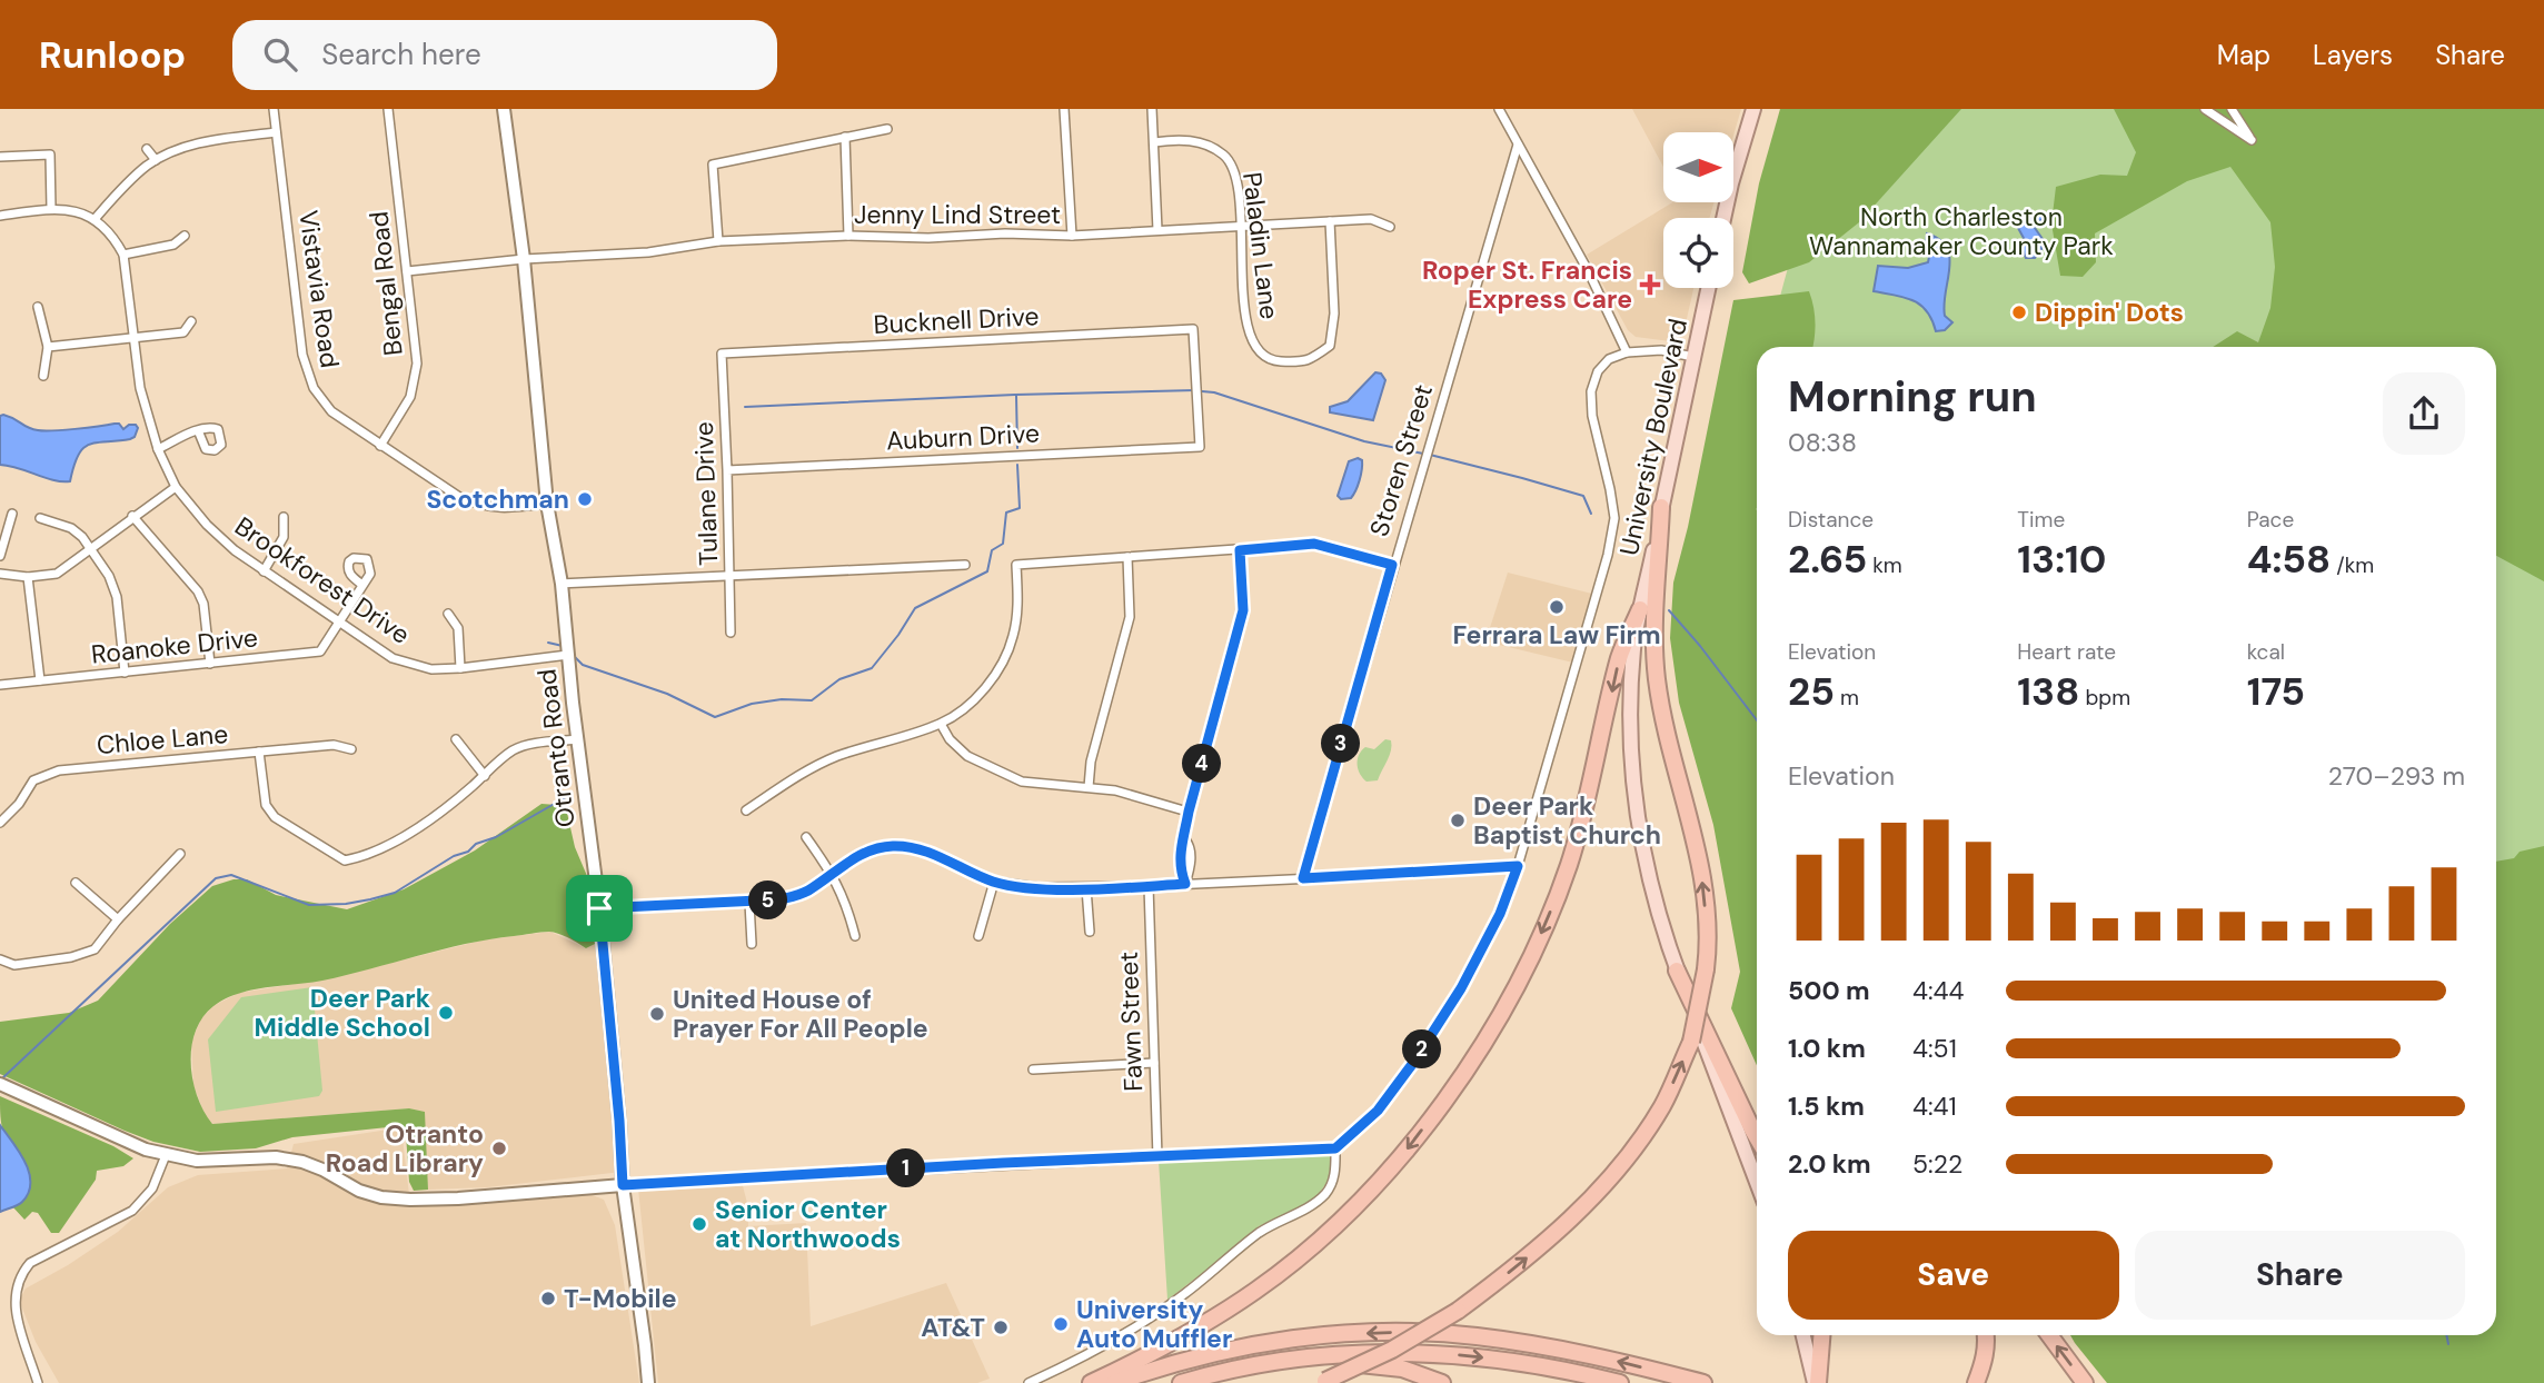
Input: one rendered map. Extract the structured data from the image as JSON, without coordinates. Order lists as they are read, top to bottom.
{
  "streets": {
    "main road": ["University Boulevard"],
    "street": [
      "Jenny Lind Street",
      "Paladin Lane",
      "Bengal Road",
      "Vistavia Road",
      "Bucknell Drive",
      "Auburn Drive",
      "Storen Street",
      "Tulane Drive",
      "Brookforest Drive",
      "Roanoke Drive",
      "Chloe Lane",
      "Otranto Road",
      "Fawn Street"
    ]
  },
  "crossings": [
    ["Jenny Lind Street", "Paladin Lane"],
    ["Jenny Lind Street", "Bengal Road"],
    ["Jenny Lind Street", "Otranto Road"],
    ["Bengal Road", "Vistavia Road"],
    ["Vistavia Road", "Otranto Road"],
    ["Bucknell Drive", "Auburn Drive"],
    ["Bucknell Drive", "Tulane Drive"],
    ["Auburn Drive", "Tulane Drive"],
    ["Brookforest Drive", "Roanoke Drive"],
    ["Brookforest Drive", "Otranto Road"]
  ],
  "parks": ["North Charleston Wannamaker County Park"],
  "places": {
    "health": ["Roper St. Francis Express Care"],
    "other": [
      "Dippin' Dots",
      "Scotchman",
      "Ferrara Law Firm",
      "Deer Park Baptist Church",
      "Deer Park Middle School",
      "United House of Prayer For All People",
      "Otranto Road Library",
      "Senior Center at Northwoods",
      "T-Mobile",
      "University Auto Muffler",
      "AT&T"
    ]
  },
  "north": "right",
  "page": {
    "header": "Runloop",
    "search": "Search here",
    "nav": ["Map", "Layers", "Share"],
    "heading": ["Morning run", "08:38"],
    "stats": [
      ["Distance", "2.65 km"],
      ["Time", "13:10"],
      ["Pace", "4:58 /km"],
      ["Elevation", "25 m"],
      ["Heart rate", "138 bpm"],
      ["kcal", "175"]
    ],
    "pins": [
      "3",
      "4",
      "5",
      "2",
      "1"
    ],
    "chart": ["Elevation", "270–293 m"],
    "list": [
      {
        "name": "500 m",
        "note": "4:44"
      },
      {
        "name": "1.0 km",
        "note": "4:51"
      },
      {
        "name": "1.5 km",
        "note": "4:41"
      },
      {
        "name": "2.0 km",
        "note": "5:22"
      }
    ],
    "buttons": ["Save", "Share"]
  }
}
